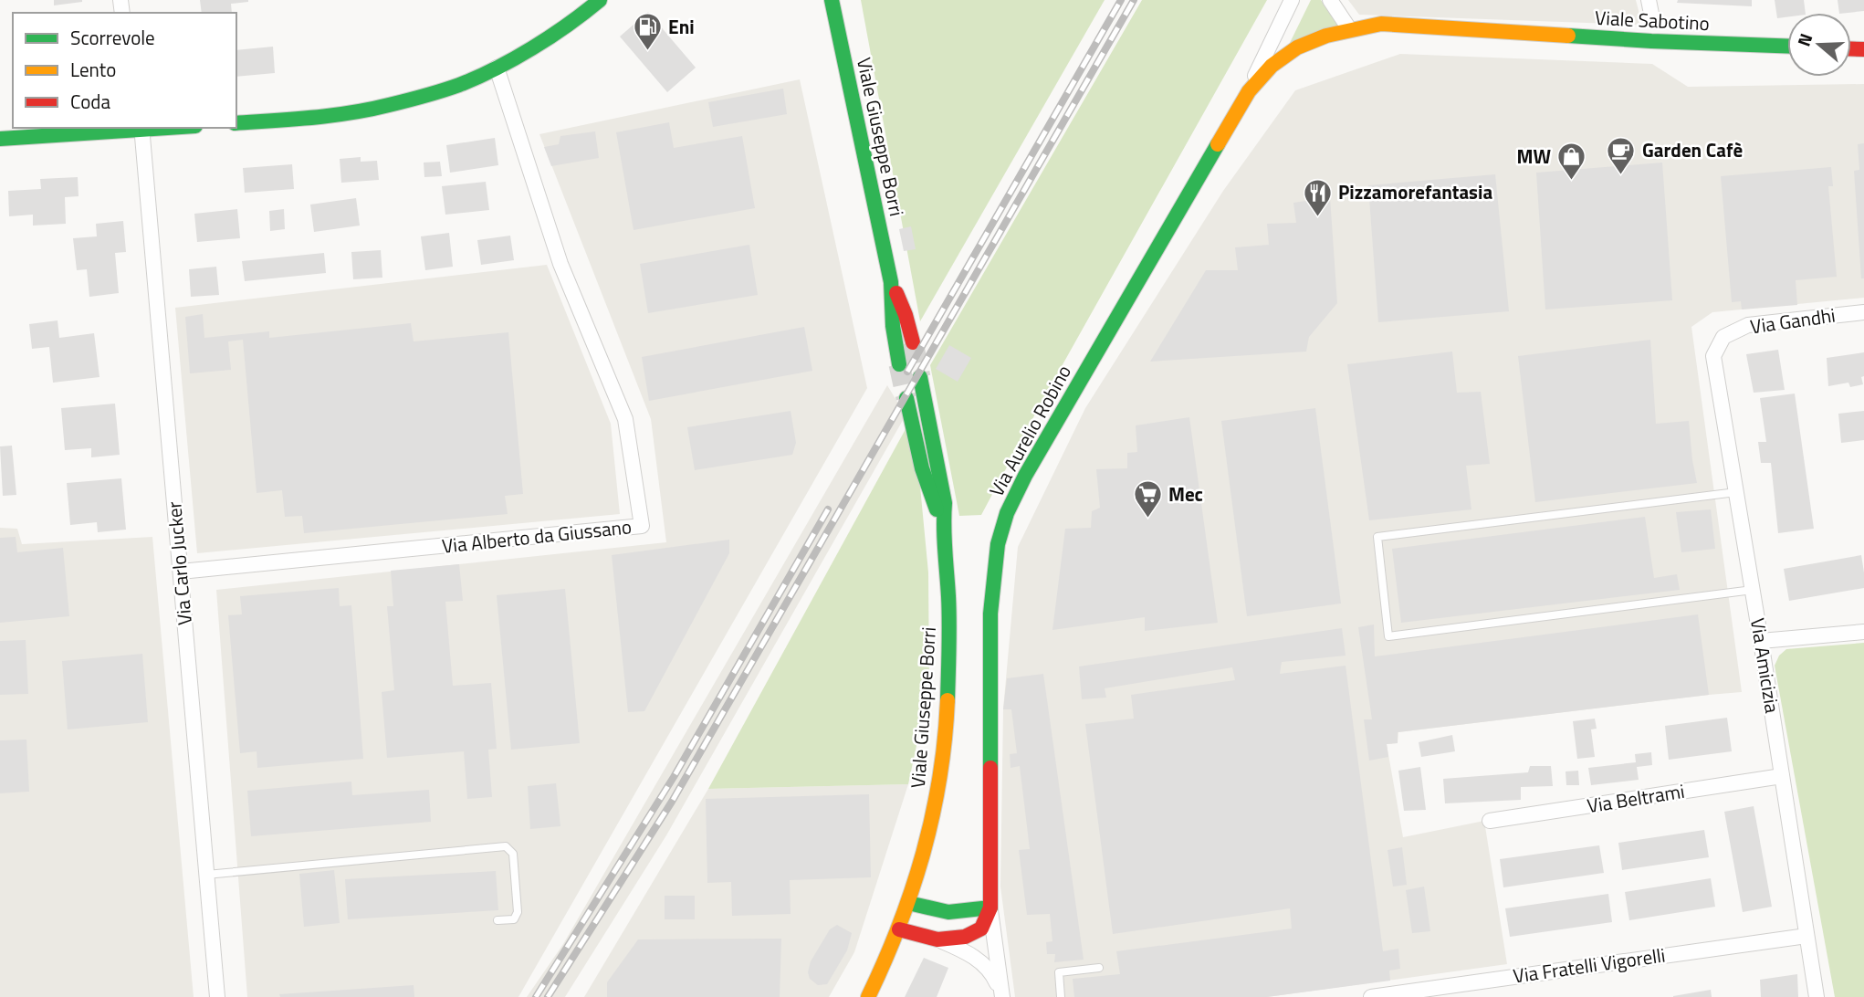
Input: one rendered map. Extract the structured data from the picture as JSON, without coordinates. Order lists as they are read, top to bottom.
{
  "streets": {
    "street": [
      "Viale Sabotino",
      "Viale Giuseppe Borri",
      "Via Gandhi",
      "Via Aurelio Robino",
      "Via Alberto da Giussano",
      "Via Carlo Jucker",
      "Via Amicizia",
      "Via Beltrami",
      "Via Fratelli Vigorelli"
    ]
  },
  "crossings": [
    ["Viale Sabotino", "Via Aurelio Robino"],
    ["Via Gandhi", "Via Amicizia"],
    ["Via Alberto da Giussano", "Via Carlo Jucker"],
    ["Via Amicizia", "Via Beltrami"],
    ["Via Amicizia", "Via Fratelli Vigorelli"]
  ],
  "places": {
    "fuel station": ["Eni"],
    "cafe": ["Garden Cafè"],
    "shop": ["MW"],
    "restaurant": ["Pizzamorefantasia"],
    "supermarket": ["Mec"]
  },
  "legend": ["Scorrevole", "Lento", "Coda"],
  "north": "left"
}
